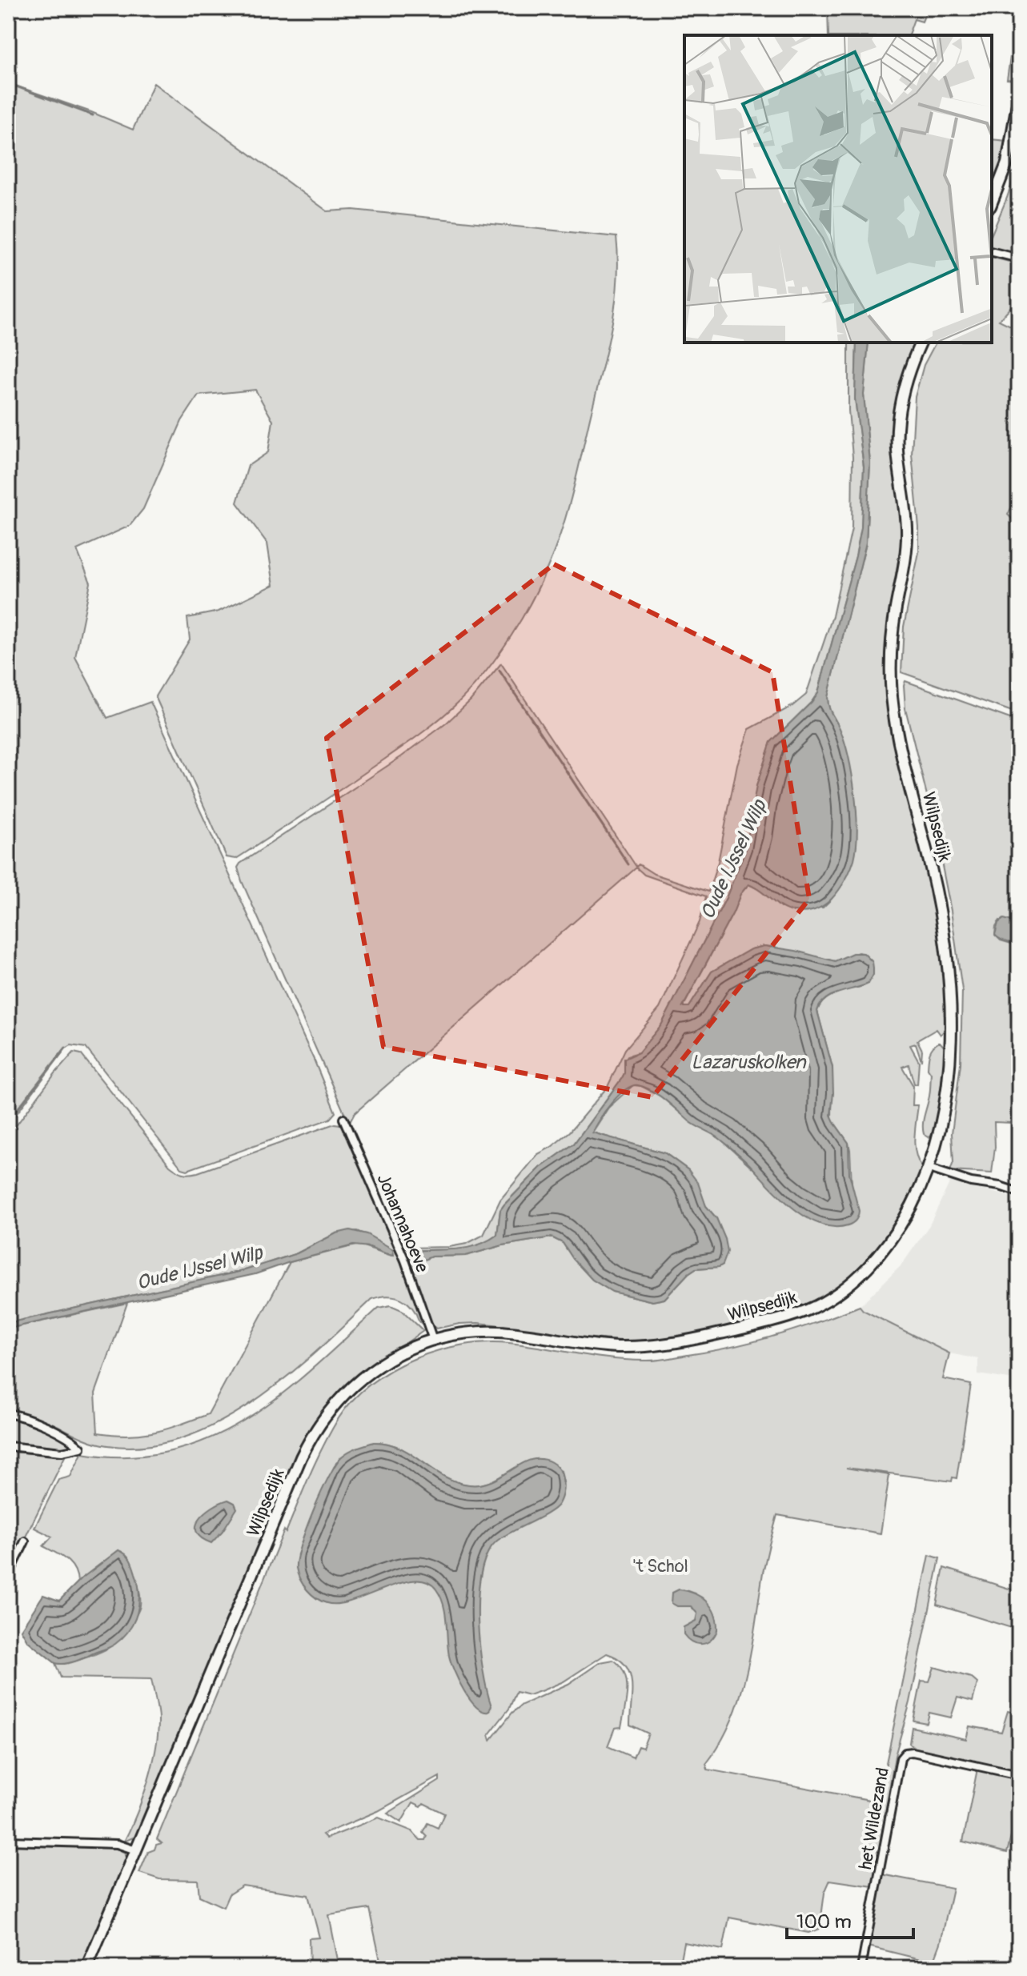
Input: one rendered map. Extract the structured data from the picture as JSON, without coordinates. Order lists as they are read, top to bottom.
{
  "streets": {
    "main road": ["Wilpsedijk"],
    "street": ["Johannahoeve", "het Wildezand"]
  },
  "crossings": [
    ["Wilpsedijk", "Johannahoeve"]
  ],
  "water": ["Oude IJssel Wilp", "Lazaruskolken"],
  "parks": ["'t Schol"],
  "scale_bar": "100 m"
}
